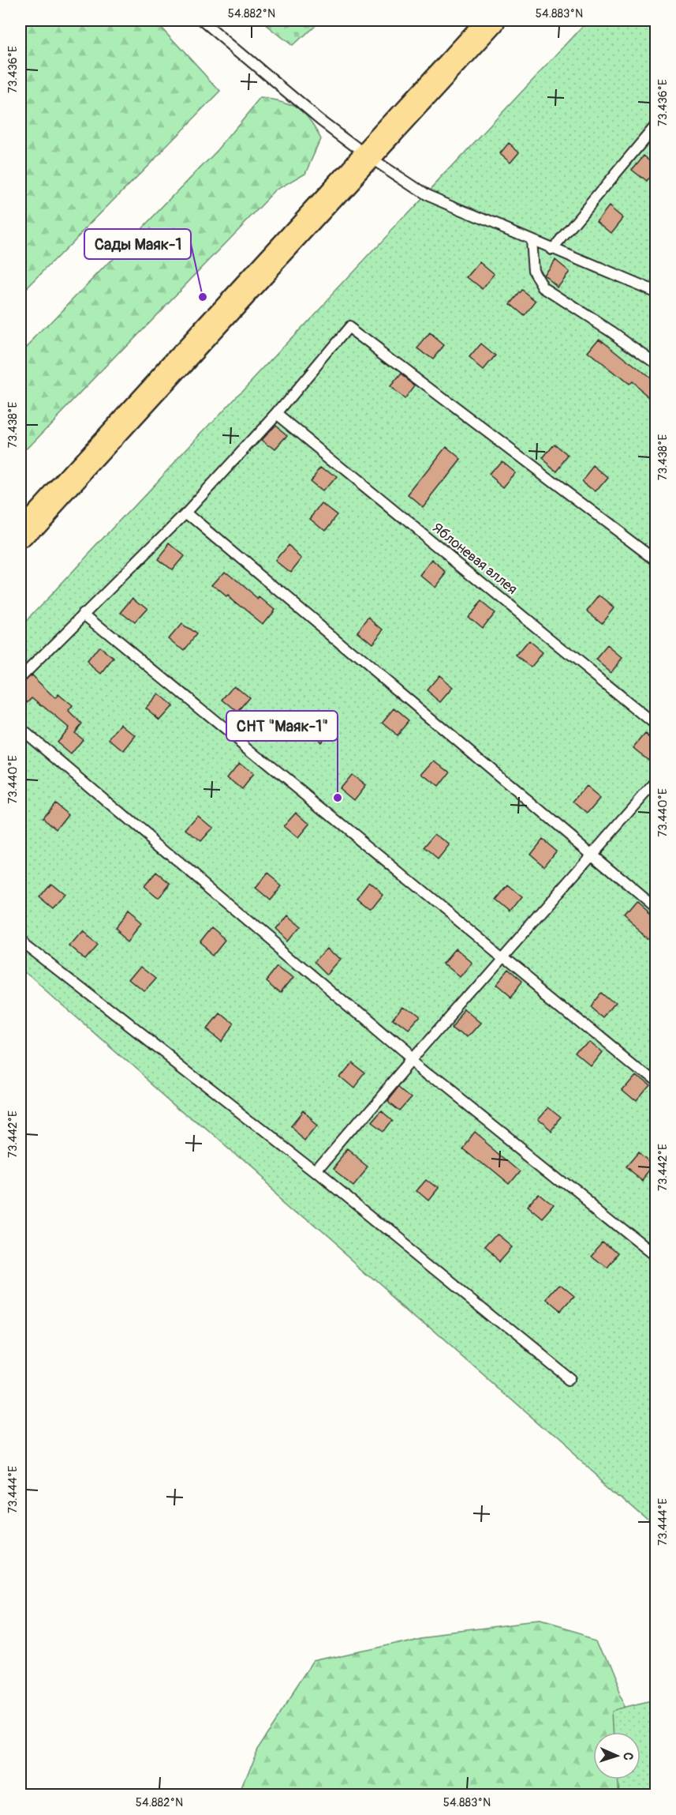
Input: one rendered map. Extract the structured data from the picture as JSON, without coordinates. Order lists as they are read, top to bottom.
{
  "streets": {
    "lane": ["Яблоневая аллея"]
  },
  "places": ["Сады Маяк-1", "СНТ \"Маяк-1\""],
  "north": "right",
  "coordinates": [
    "54.882°N",
    "54.883°N",
    "73.436°E",
    "73.438°E",
    "73.440°E",
    "73.442°E",
    "73.444°E"
  ]
}
